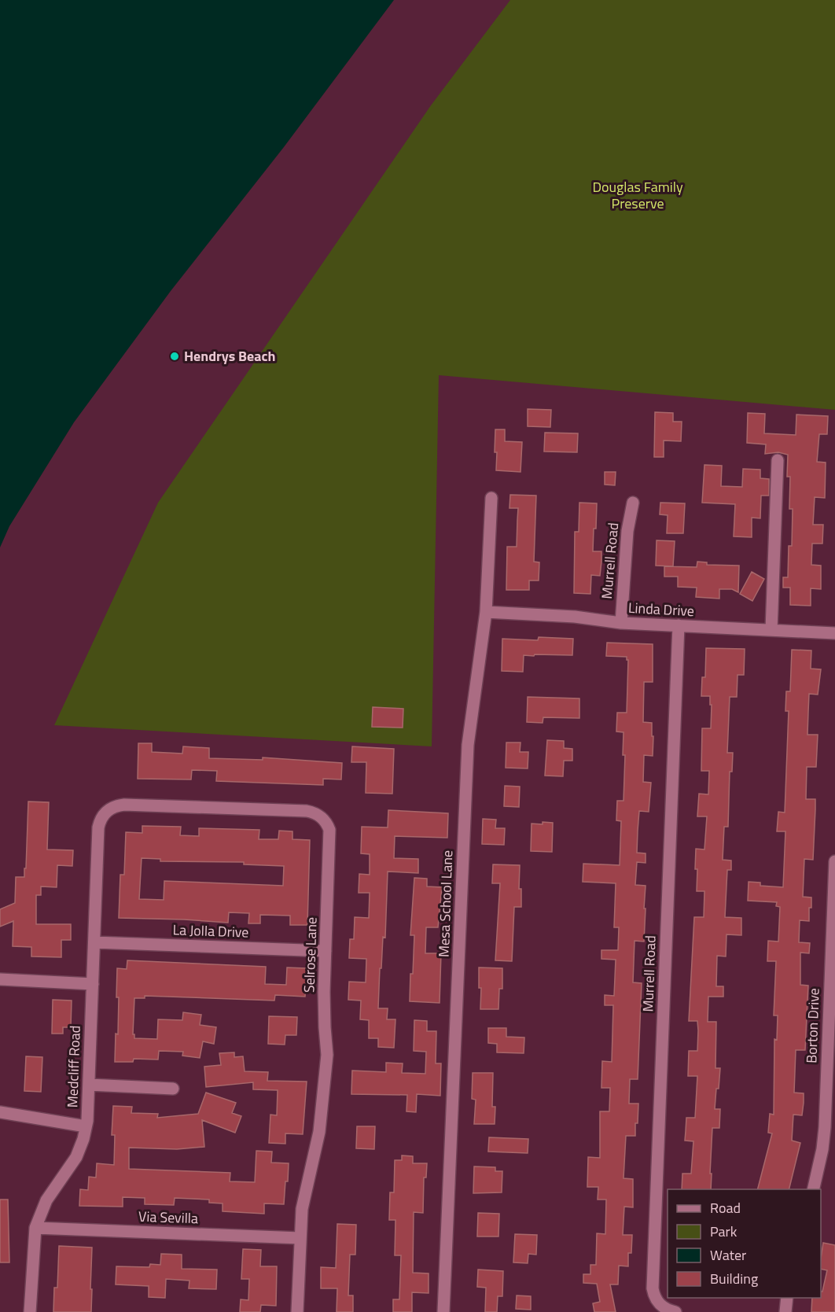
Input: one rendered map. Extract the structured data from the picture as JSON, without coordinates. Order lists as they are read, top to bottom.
{
  "streets": {
    "street": [
      "Murrell Road",
      "Linda Drive",
      "Mesa School Lane",
      "La Jolla Drive",
      "Selrose Lane",
      "Borton Drive",
      "Medcliff Road",
      "Via Sevilla"
    ]
  },
  "crossings": [
    ["Murrell Road", "Linda Drive"],
    ["Linda Drive", "Mesa School Lane"],
    ["La Jolla Drive", "Selrose Lane"],
    ["La Jolla Drive", "Medcliff Road"],
    ["Selrose Lane", "Medcliff Road"],
    ["Selrose Lane", "Via Sevilla"],
    ["Medcliff Road", "Via Sevilla"]
  ],
  "parks": ["Douglas Family Preserve"],
  "places": ["Hendrys Beach"],
  "legend": [
    "Road",
    "Park",
    "Water",
    "Building"
  ]
}
